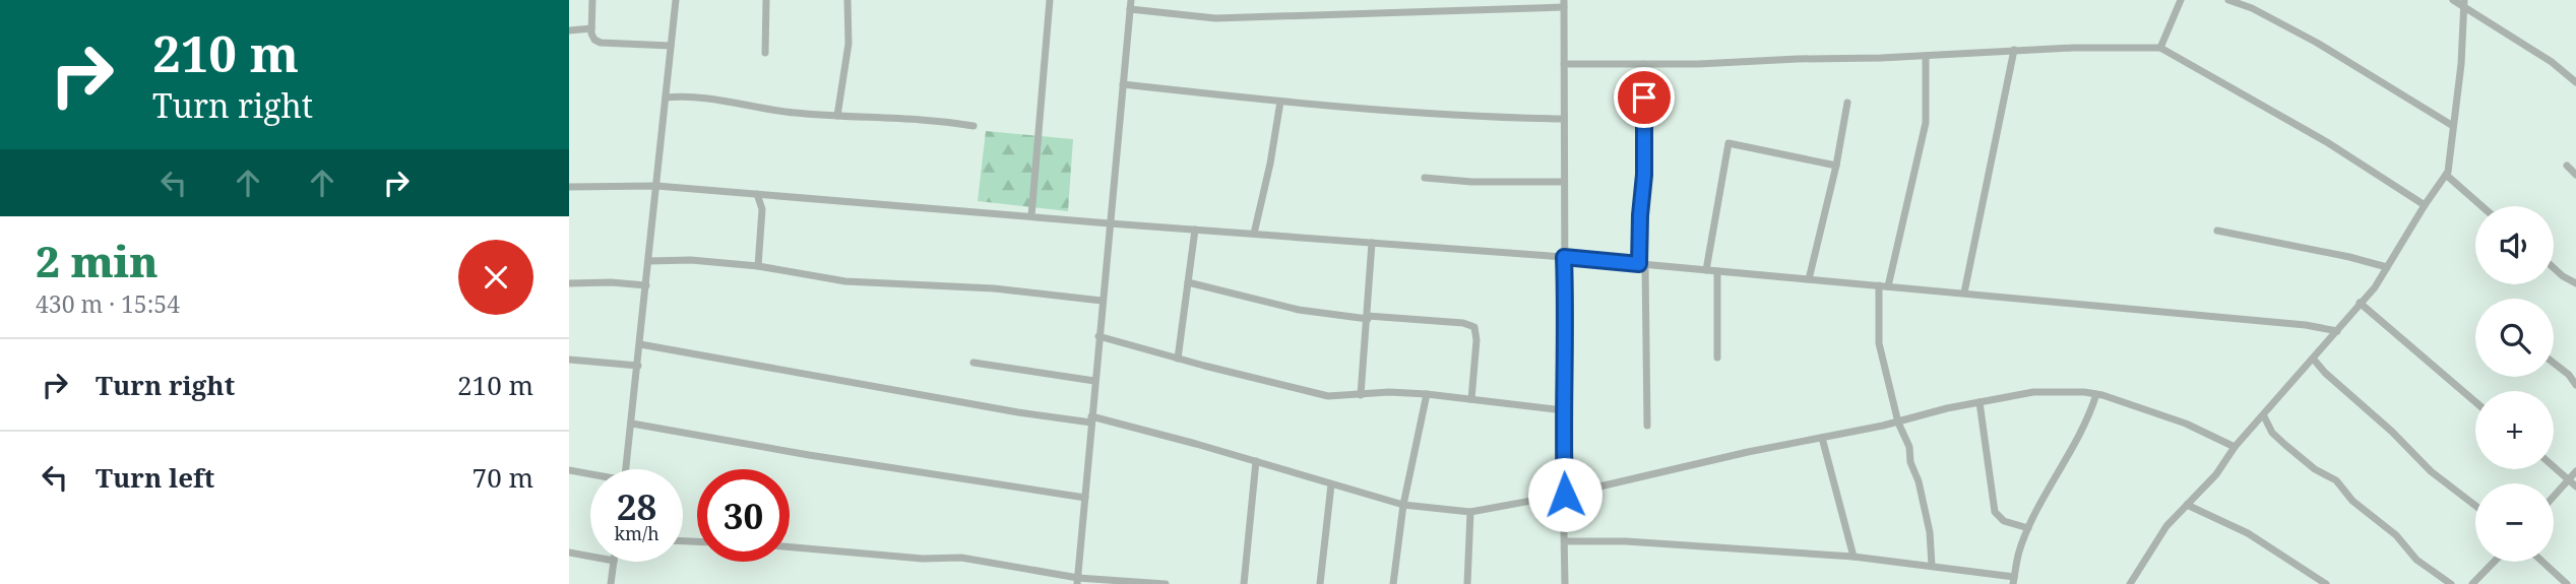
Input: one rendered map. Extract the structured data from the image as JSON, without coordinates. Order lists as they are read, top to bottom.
{
  "page": {
    "turn": ["210 m", "Turn right"],
    "map_buttons": ["+", "−"],
    "heading": ["2 min", "430 m · 15:54"],
    "list": [
      {
        "name": "Turn right",
        "value": "210 m"
      },
      {
        "name": "Turn left",
        "value": "70 m"
      }
    ],
    "speed": "28 km/h",
    "limit": "30"
  }
}
